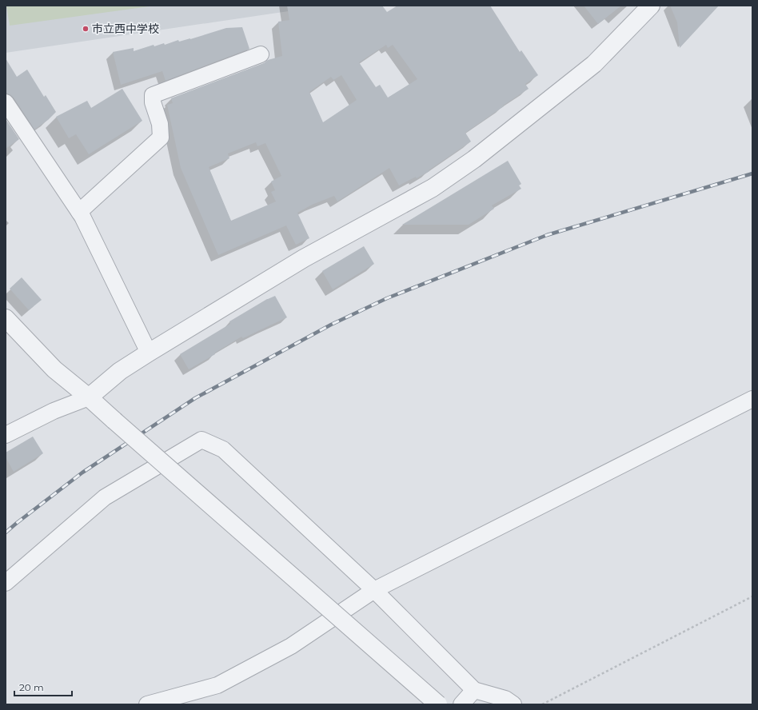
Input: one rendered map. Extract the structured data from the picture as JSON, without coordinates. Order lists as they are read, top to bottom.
{
  "places": ["市立西中学校"],
  "scale_bar": "20 m"
}
